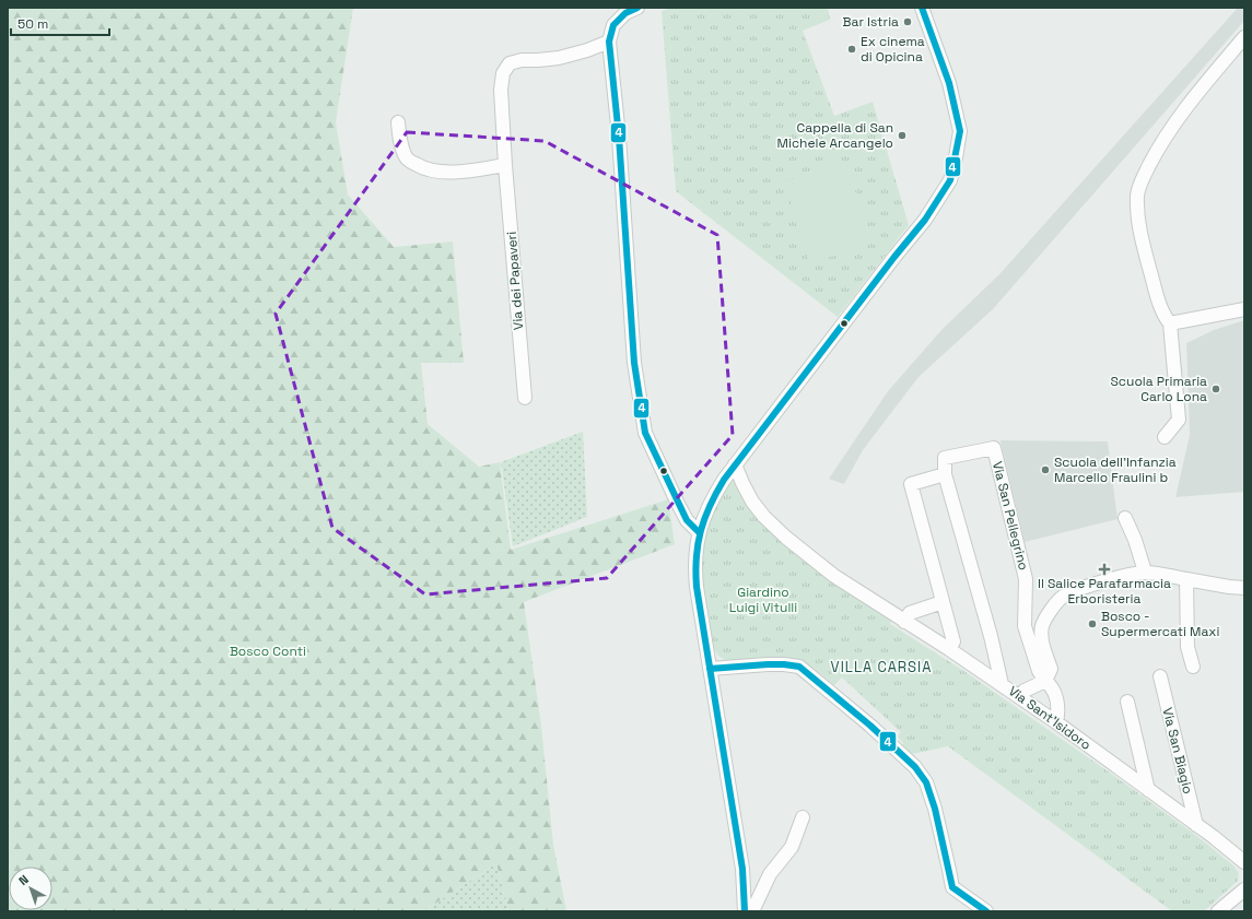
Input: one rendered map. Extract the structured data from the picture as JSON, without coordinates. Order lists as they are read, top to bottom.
{
  "streets": {
    "street": [
      "Via dei Papaveri",
      "Via San Pellegrino",
      "Via Sant'Isidoro",
      "Via San Biagio"
    ]
  },
  "crossings": [
    ["Via Sant'Isidoro", "Via San Biagio"]
  ],
  "districts": ["VILLA CARSIA"],
  "parks": ["Giardino Luigi Vitulli", "Bosco Conti"],
  "places": {
    "other": [
      "Bar Istria",
      "Ex cinema di Opicina",
      "Cappella di San Michele Arcangelo",
      "Scuola Primaria Carlo Lona",
      "Scuola dell'Infanzia Marcello Fraulini b",
      "Bosco - Supermercati Maxi"
    ],
    "health": ["Il Salice Parafarmacia Erboristeria"]
  },
  "lines": ["transit line 4"],
  "scale_bar": "50 m",
  "north": "top left"
}
